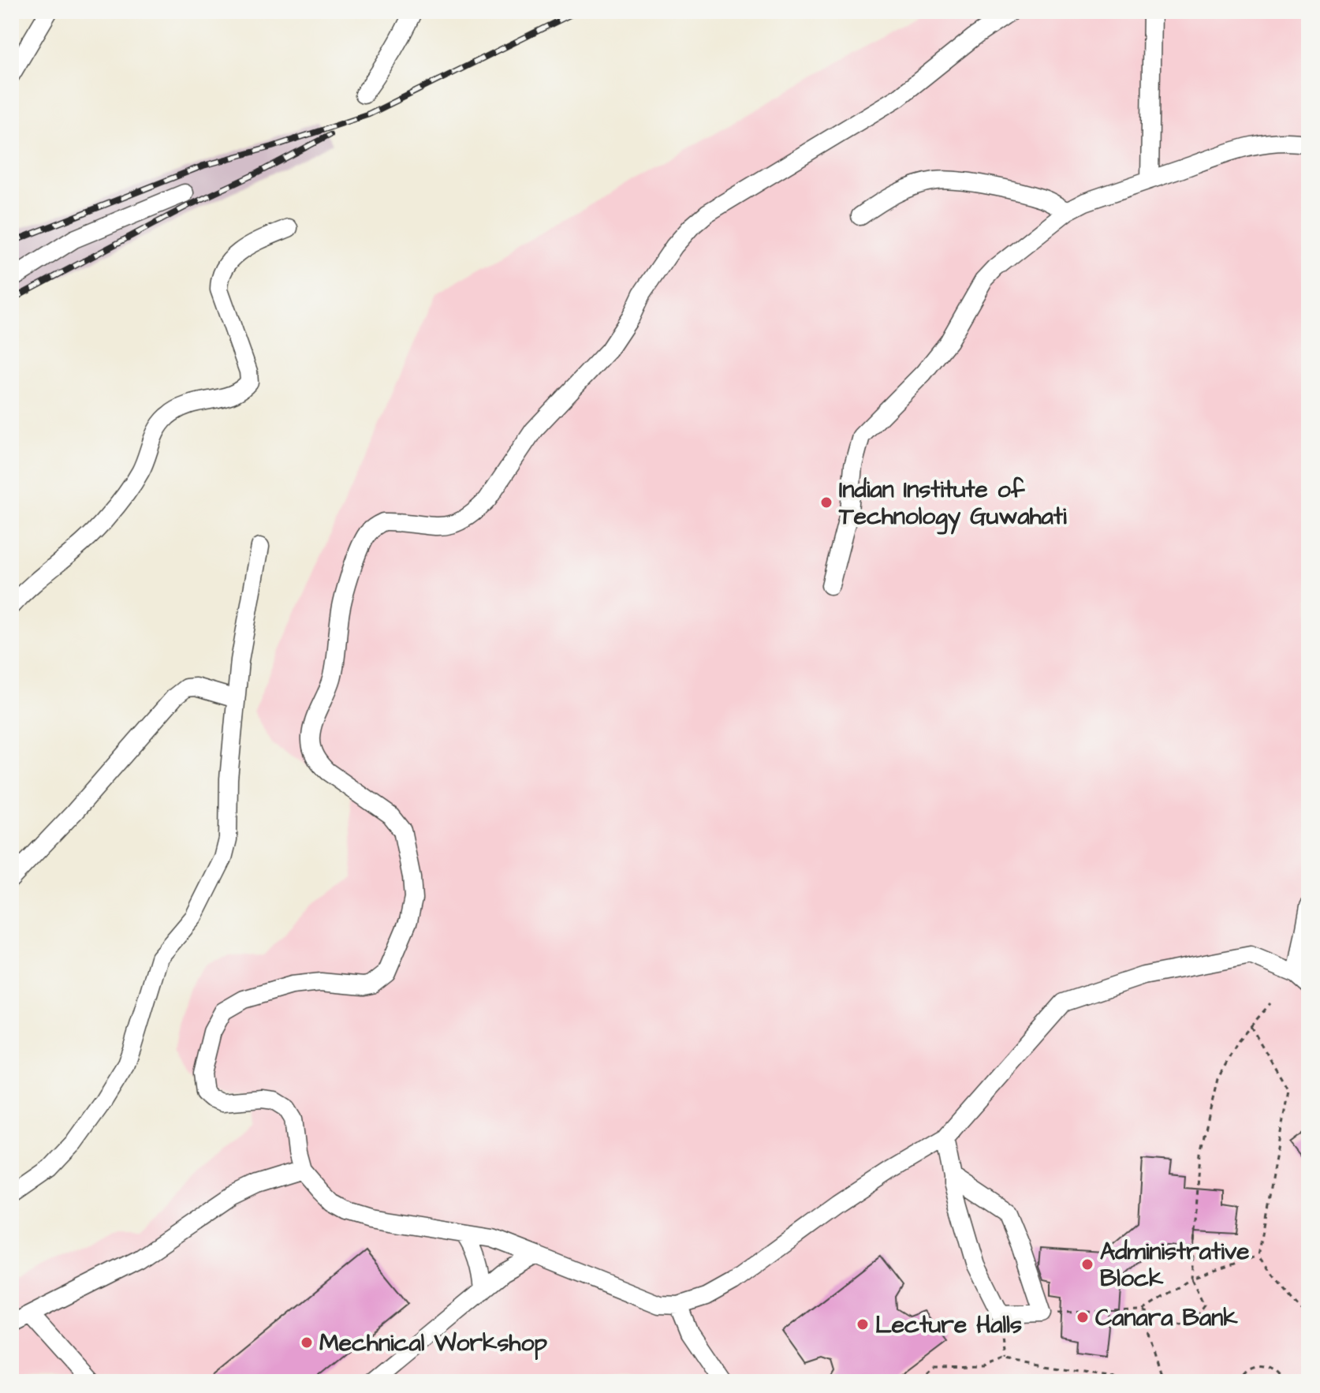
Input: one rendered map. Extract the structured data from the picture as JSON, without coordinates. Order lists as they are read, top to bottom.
{
  "places": [
    "Indian Institute of Technology Guwahati",
    "Administrative Block",
    "Canara Bank",
    "Lecture Halls",
    "Mechnical Workshop"
  ]
}
